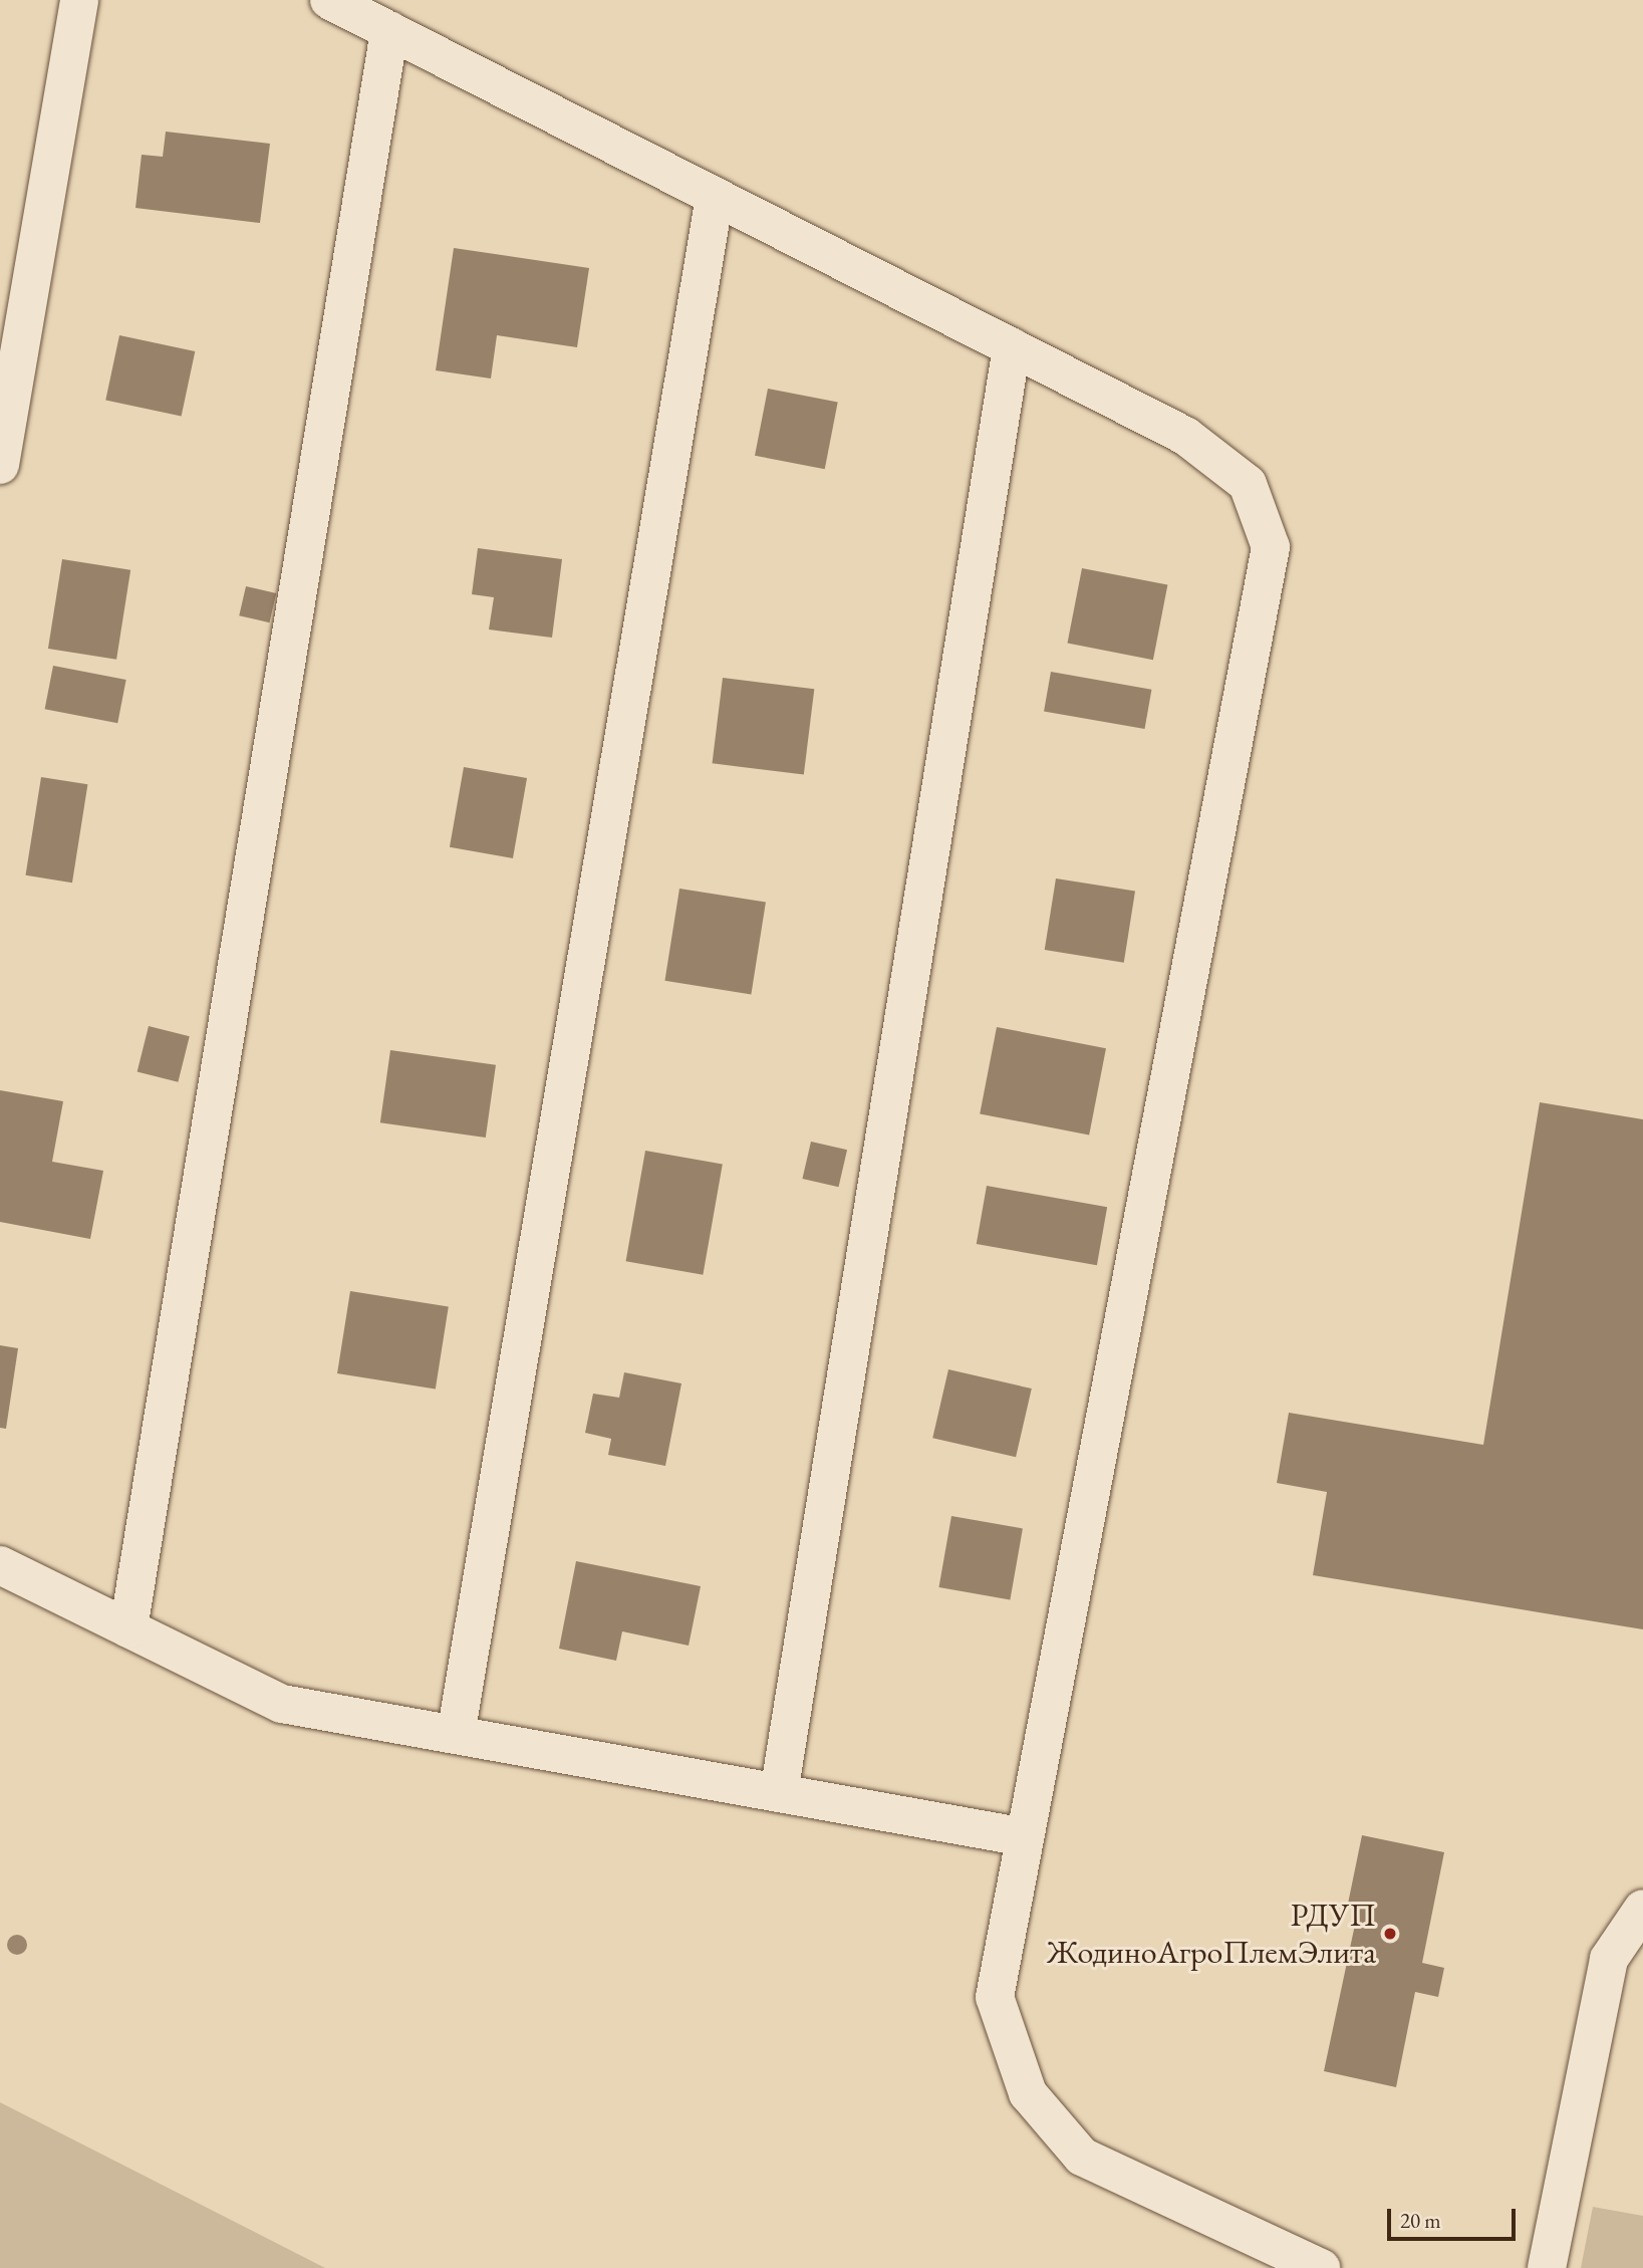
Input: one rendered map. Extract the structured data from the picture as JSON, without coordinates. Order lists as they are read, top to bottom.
{
  "places": ["РДУП ЖодиноАгроПлемЭлита"],
  "scale_bar": "20 m"
}
